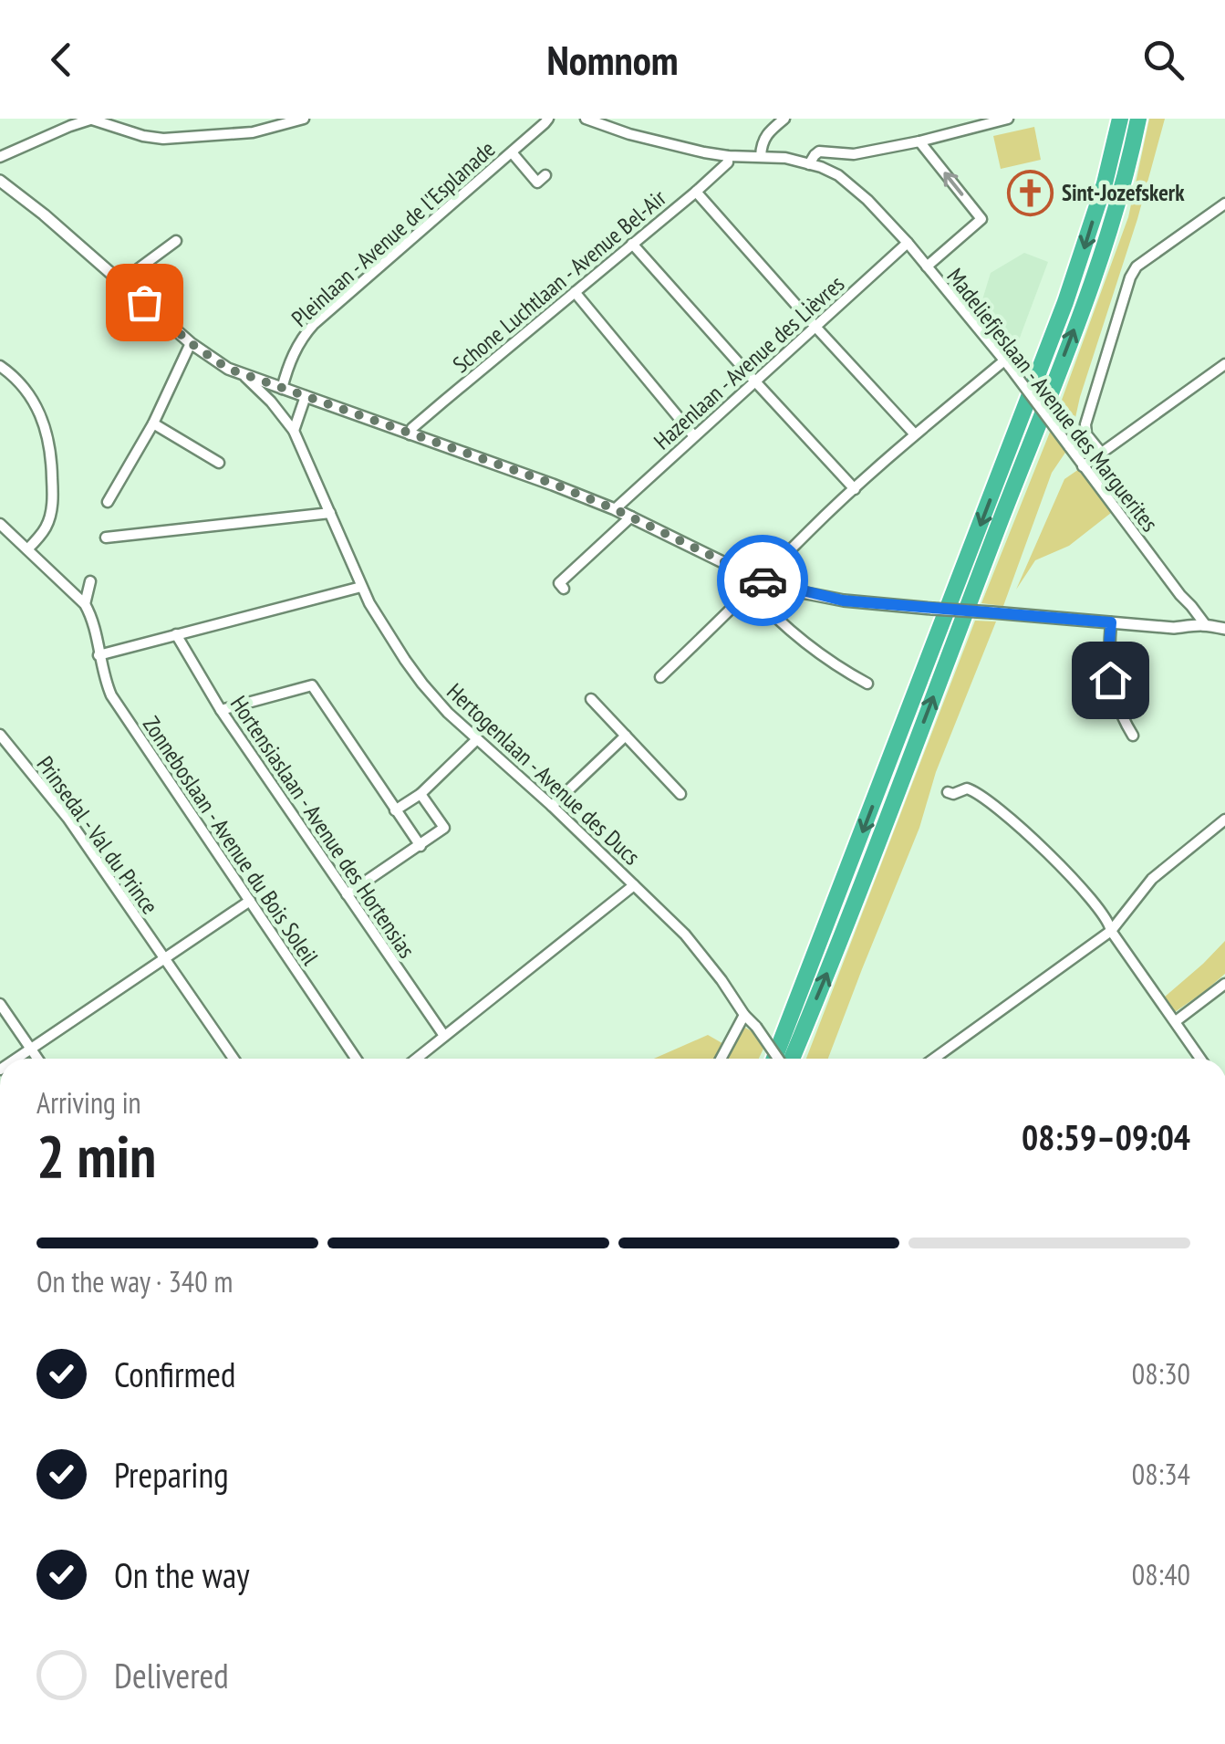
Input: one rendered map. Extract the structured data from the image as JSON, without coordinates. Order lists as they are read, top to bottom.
{
  "streets": {
    "street": [
      "Pleinlaan - Avenue de l'Esplanade",
      "Schone Luchtlaan - Avenue Bel-Air",
      "Hazenlaan - Avenue des Lièvres",
      "Madeliefjeslaan - Avenue des Marguerites",
      "Hertogenlaan - Avenue des Ducs",
      "Hortensiaslaan - Avenue des Hortensias",
      "Prinsedal - Val du Prince",
      "Zonneboslaan - Avenue du Bois Soleil"
    ]
  },
  "crossings": [
    ["Schone Luchtlaan - Avenue Bel-Air", "Madeliefjeslaan - Avenue des Marguerites"],
    ["Hazenlaan - Avenue des Lièvres", "Madeliefjeslaan - Avenue des Marguerites"]
  ],
  "places": {
    "church": ["Sint-Jozefskerk"]
  },
  "page": {
    "header": "Nomnom",
    "heading": ["2 min", "Arriving in", "08:59–09:04"],
    "bar": "On the way · 340 m",
    "list": [
      ["Confirmed", "08:30"],
      ["Preparing", "08:34"],
      ["On the way", "08:40"],
      "Delivered"
    ]
  }
}
